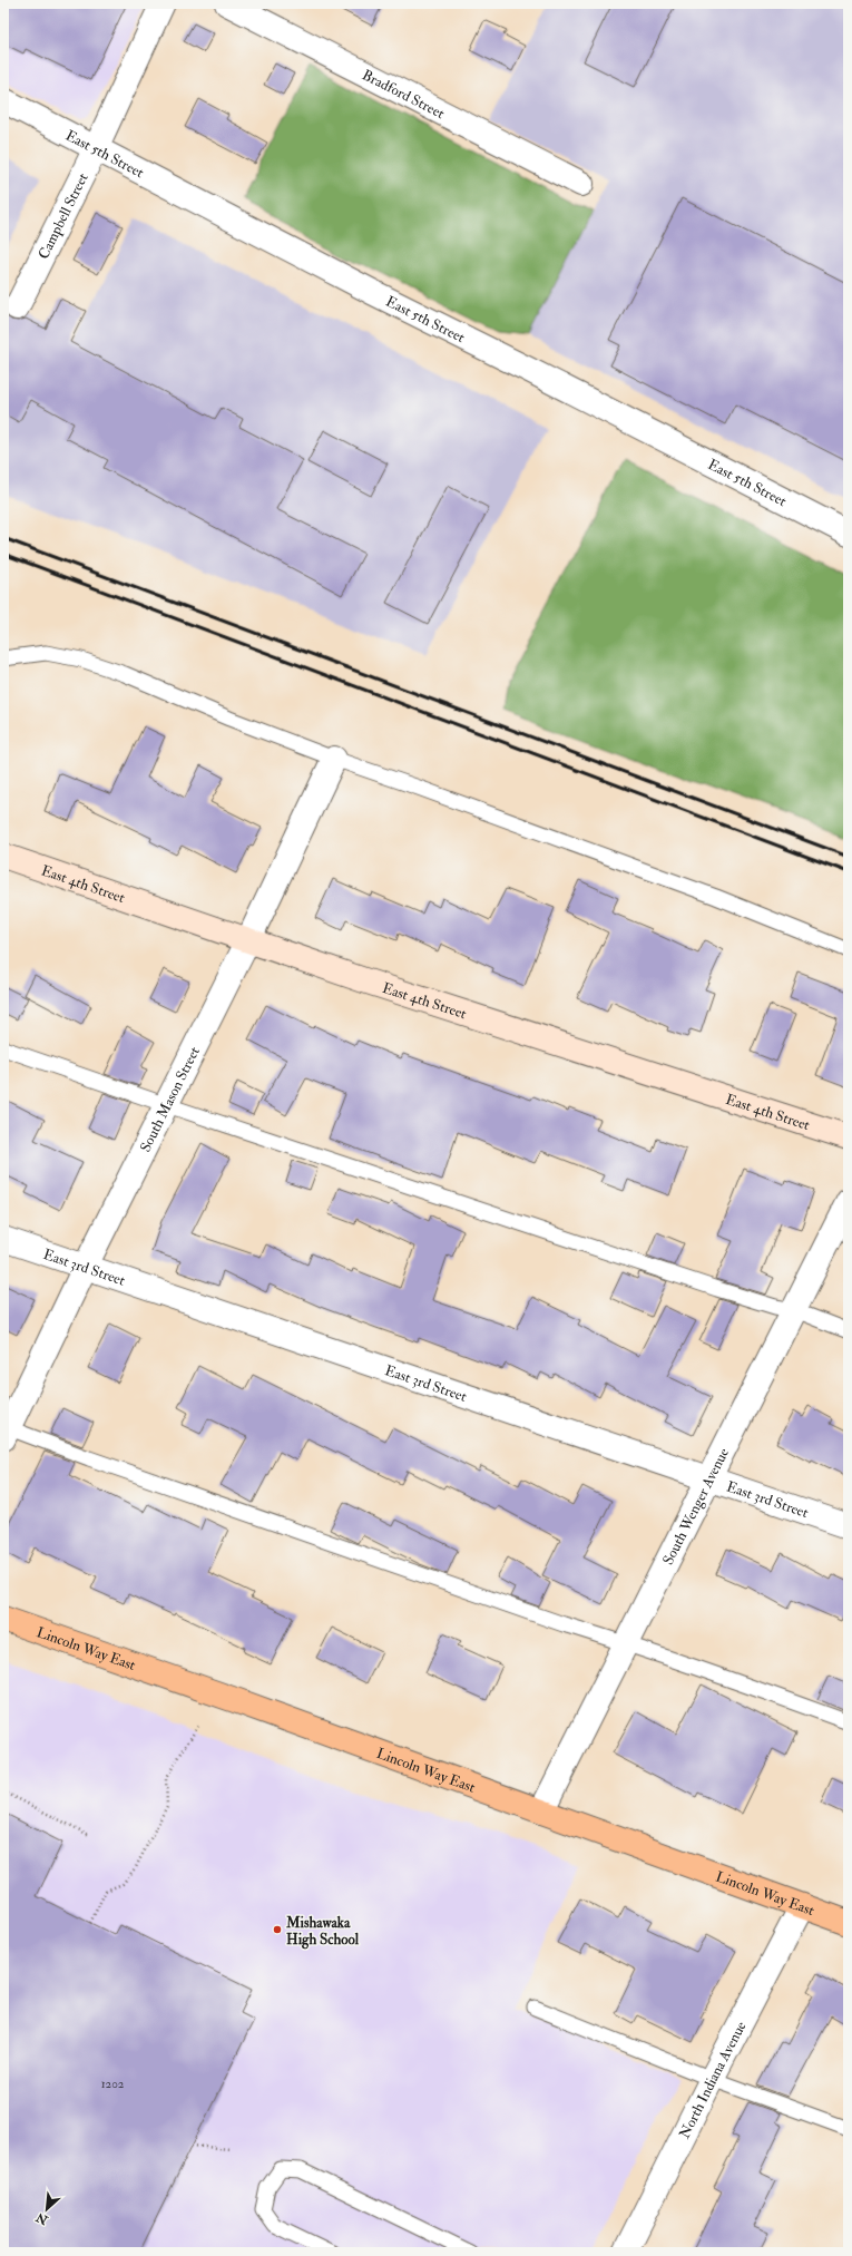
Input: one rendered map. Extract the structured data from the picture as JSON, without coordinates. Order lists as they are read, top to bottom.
{
  "streets": {
    "main road": ["Lincoln Way East"],
    "street": [
      "Bradford Street",
      "East 5th Street",
      "Campbell Street",
      "East 4th Street",
      "South Mason Street",
      "East 3rd Street",
      "South Wenger Avenue",
      "North Indiana Avenue"
    ]
  },
  "crossings": [
    ["East 5th Street", "Campbell Street"],
    ["East 4th Street", "South Mason Street"],
    ["South Mason Street", "East 3rd Street"],
    ["East 3rd Street", "South Wenger Avenue"],
    ["South Wenger Avenue", "Lincoln Way East"],
    ["Lincoln Way East", "North Indiana Avenue"]
  ],
  "places": ["Mishawaka High School"],
  "house_numbers": ["1202"],
  "north": "bottom left"
}
